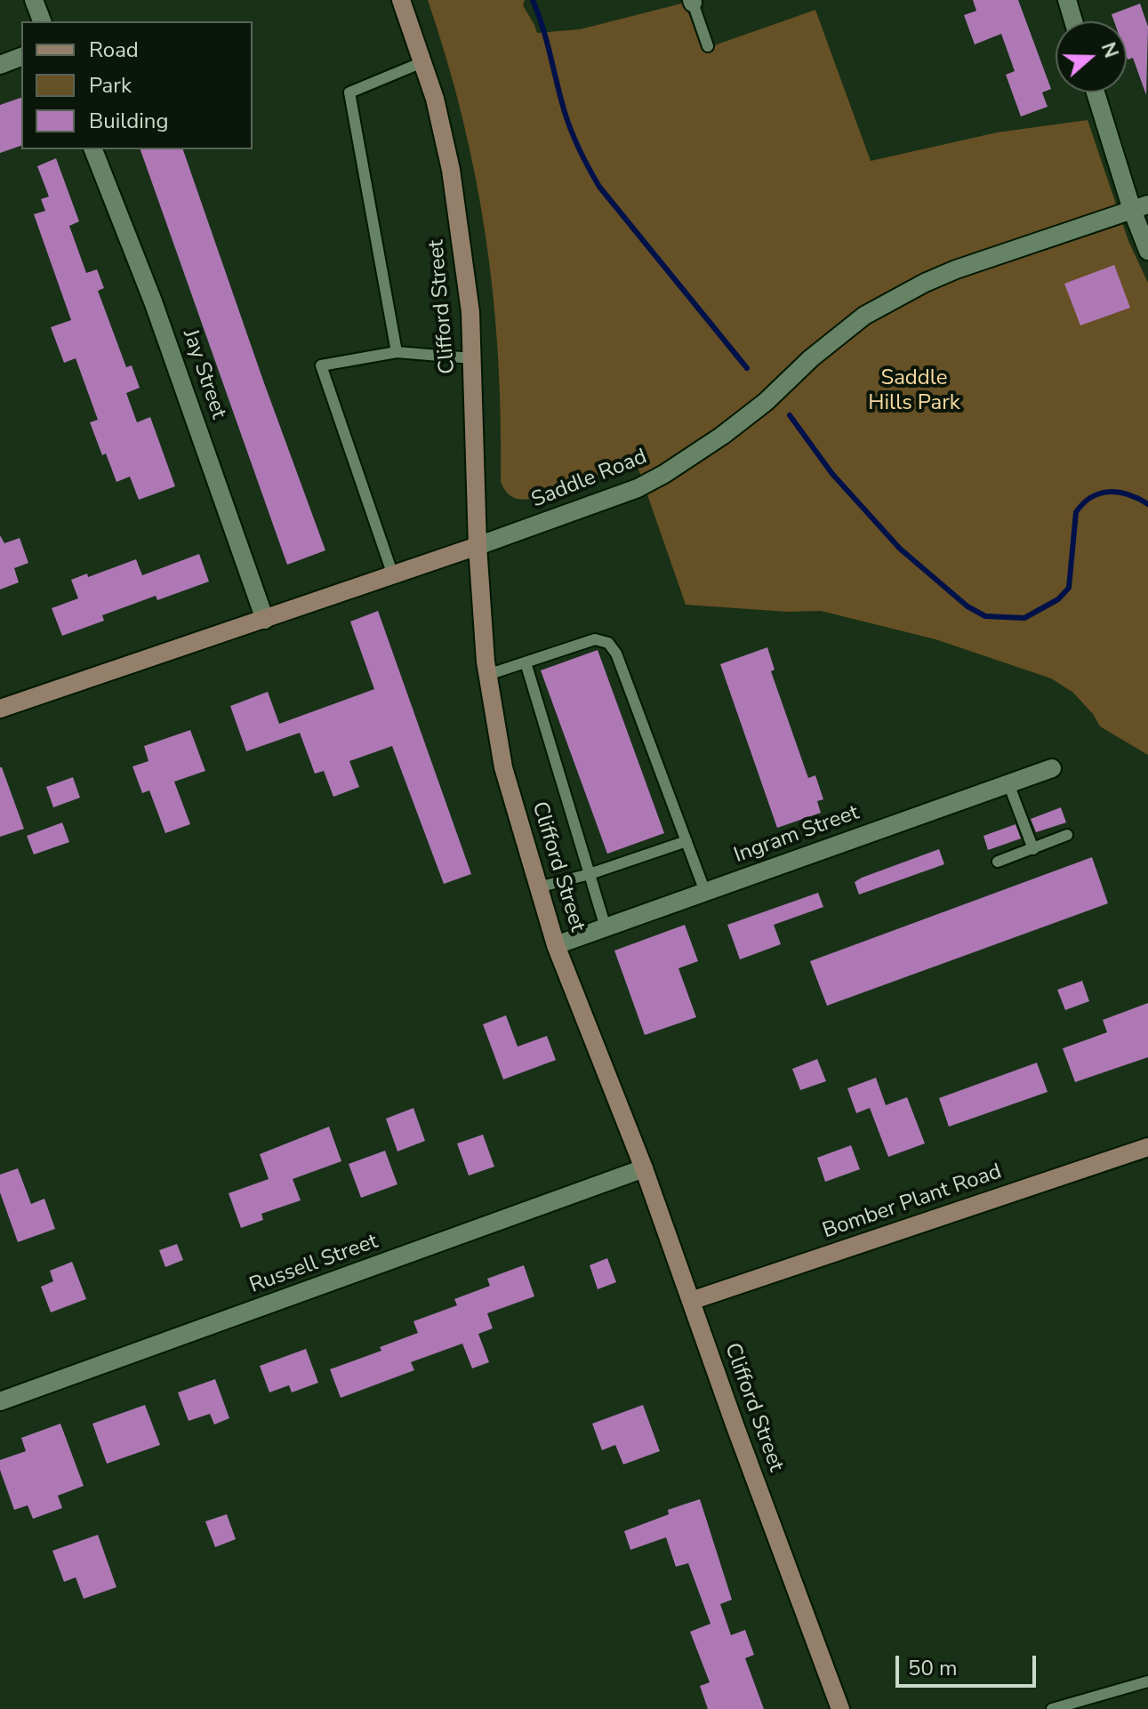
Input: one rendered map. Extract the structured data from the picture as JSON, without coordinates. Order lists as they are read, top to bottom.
{
  "streets": {
    "main road": ["Clifford Street", "Saddle Road", "Bomber Plant Road"],
    "street": ["Jay Street", "Ingram Street", "Russell Street"]
  },
  "crossings": [
    ["Clifford Street", "Saddle Road"],
    ["Clifford Street", "Ingram Street"],
    ["Clifford Street", "Bomber Plant Road"],
    ["Clifford Street", "Russell Street"],
    ["Jay Street", "Saddle Road"]
  ],
  "parks": ["Saddle Hills Park"],
  "legend": ["Road", "Park", "Building"],
  "scale_bar": "50 m",
  "north": "right"
}
